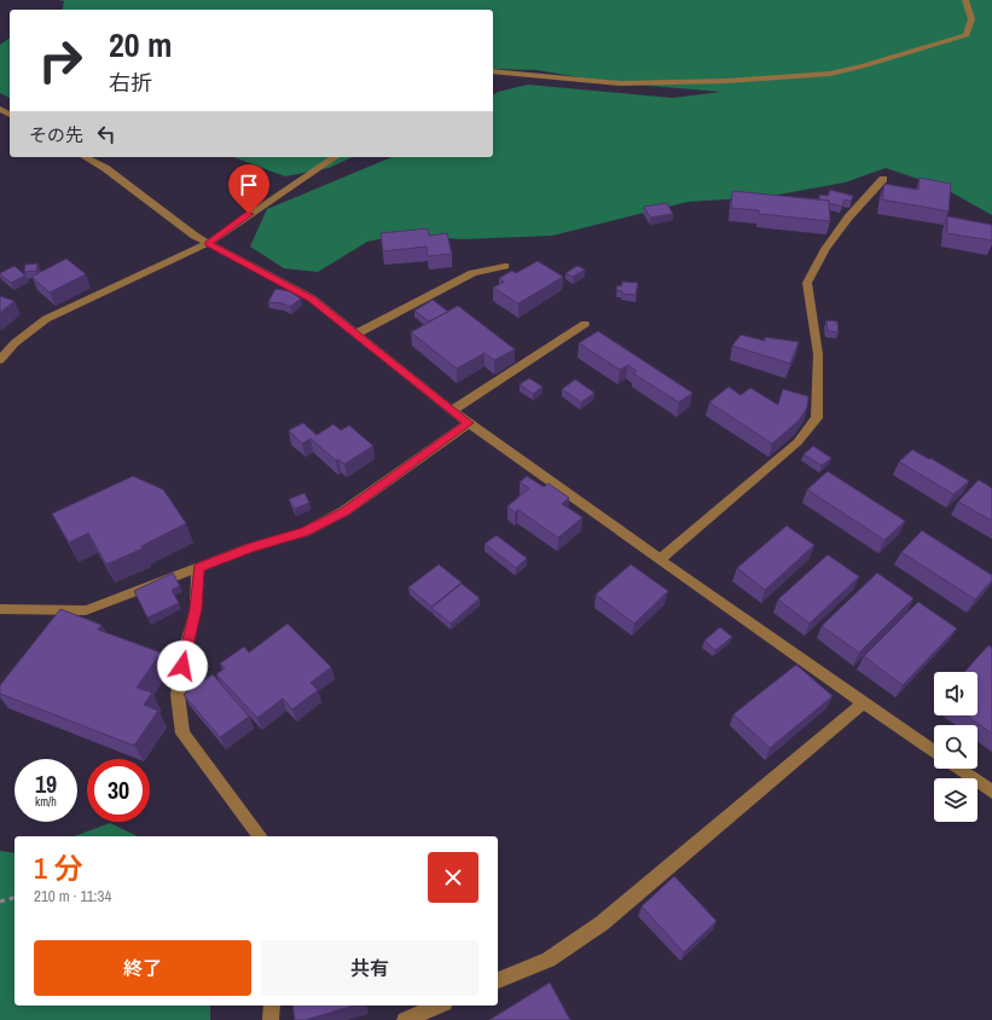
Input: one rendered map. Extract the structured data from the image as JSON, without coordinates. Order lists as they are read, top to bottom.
{
  "page": {
    "turn": ["20 m", "右折"],
    "then": "その先",
    "speed": "19 km/h",
    "limit": "30",
    "heading": ["1 分", "210 m · 11:34"],
    "buttons": ["終了", "共有"]
  }
}
